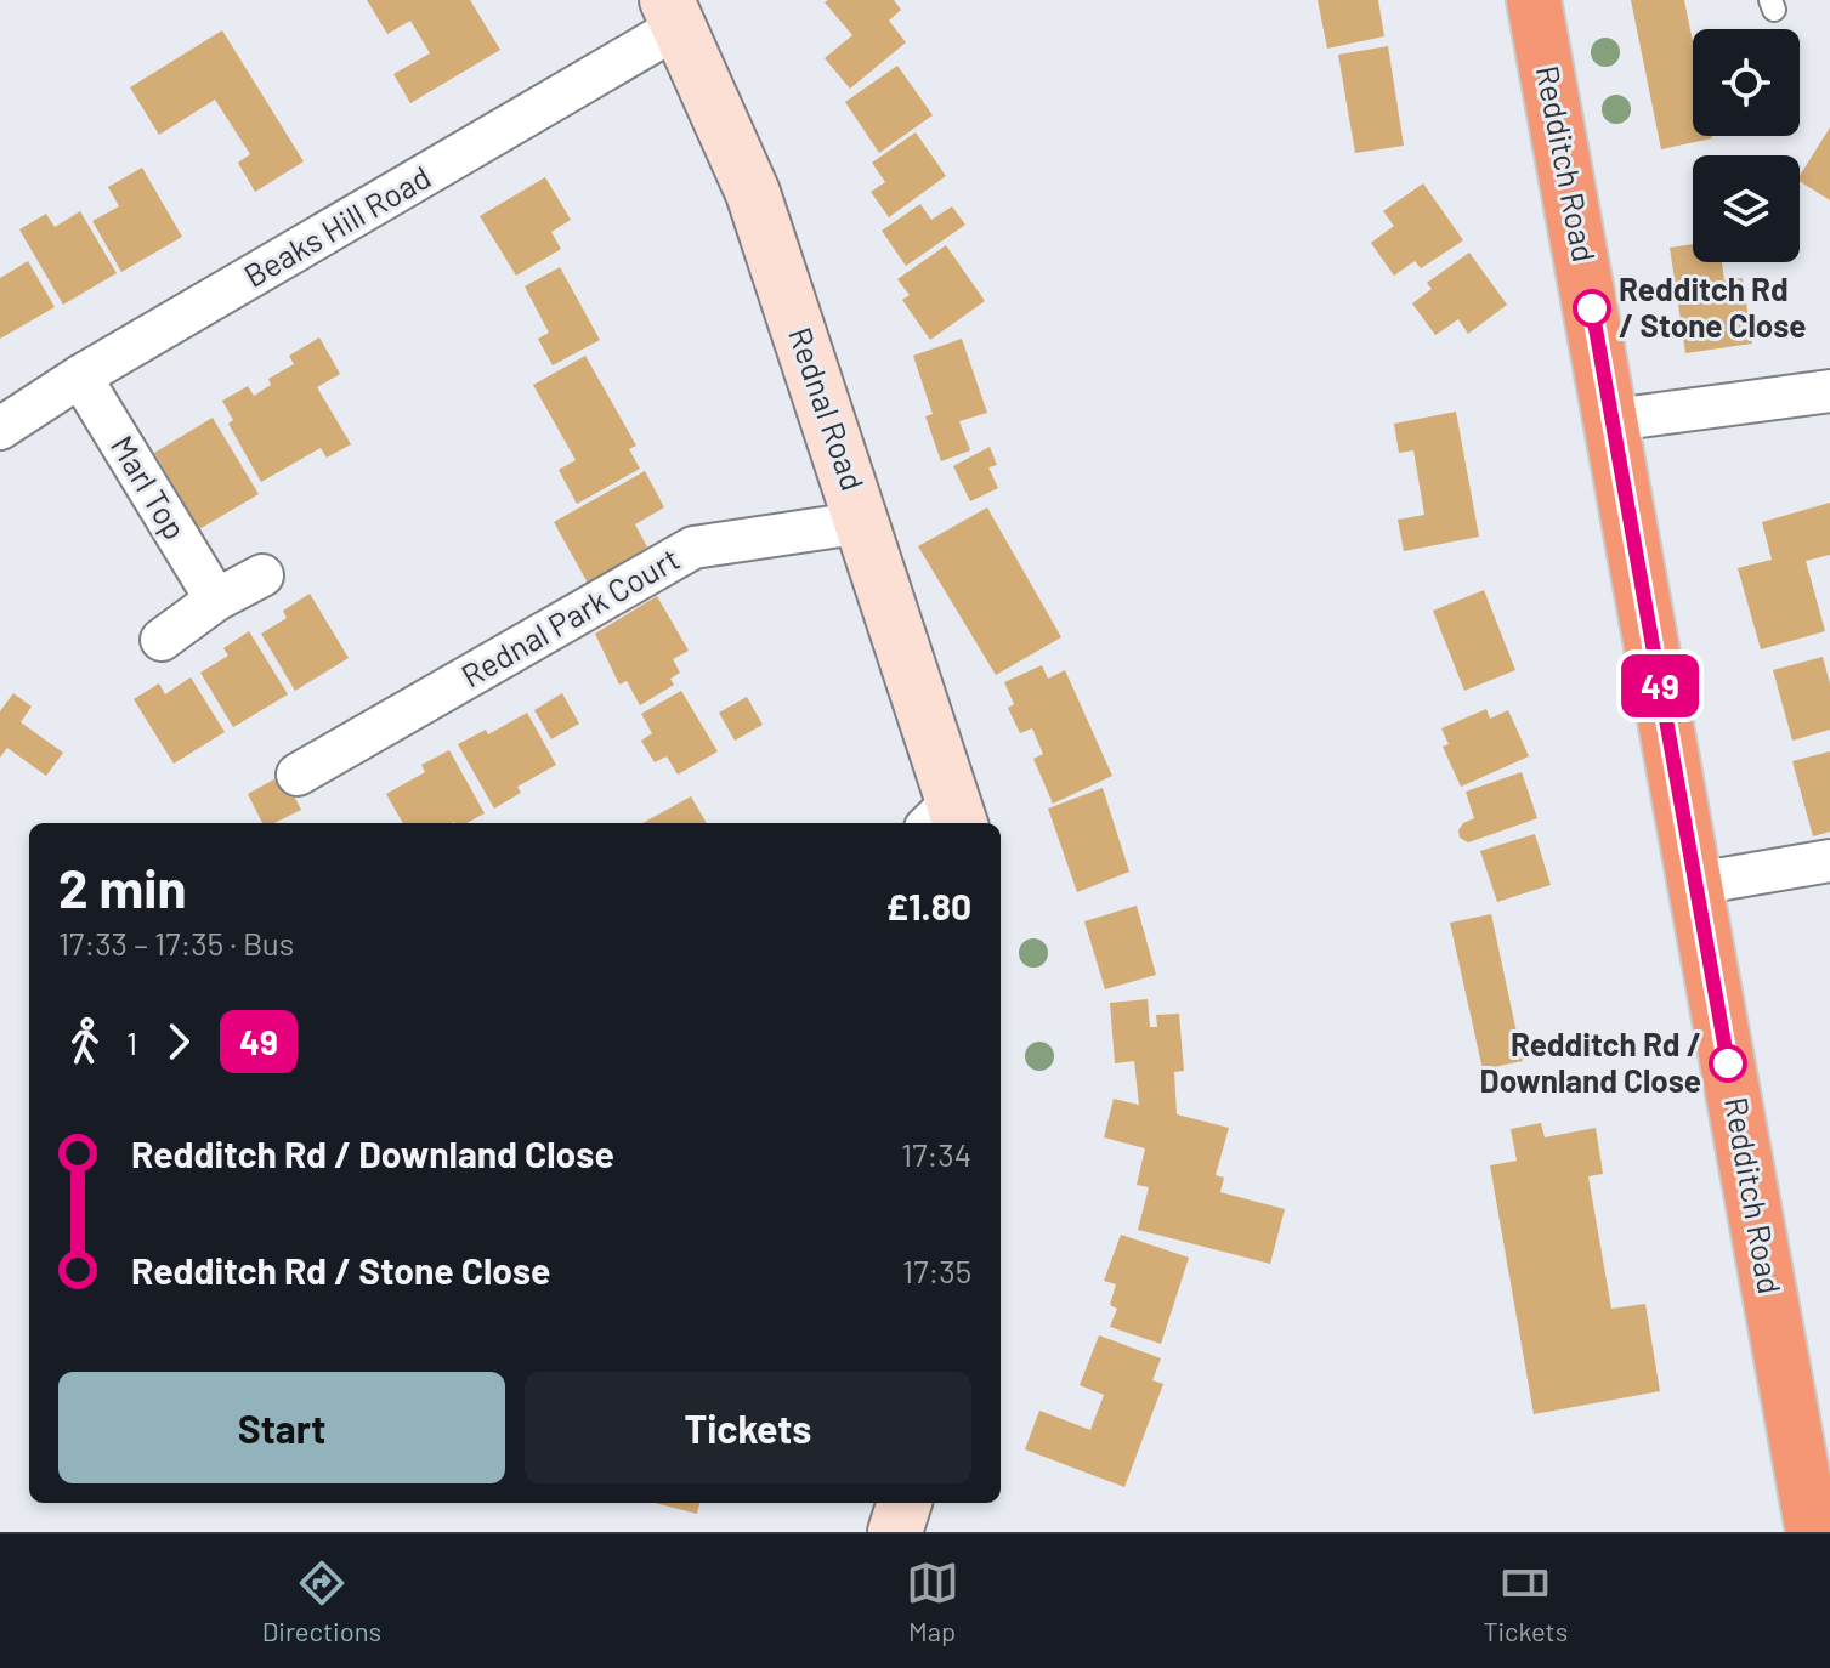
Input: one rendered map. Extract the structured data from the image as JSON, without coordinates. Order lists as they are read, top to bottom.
{
  "streets": {
    "highway": ["Redditch Road"],
    "street": [
      "Beaks Hill Road",
      "Rednal Road",
      "Marl Top",
      "Rednal Park Court"
    ]
  },
  "crossings": [
    ["Beaks Hill Road", "Rednal Road"],
    ["Beaks Hill Road", "Marl Top"],
    ["Rednal Road", "Rednal Park Court"]
  ],
  "places": ["Redditch Rd / Stone Close", "Redditch Rd / Downland Close"],
  "lines": ["bus line 49"],
  "page": {
    "on_map": "49",
    "heading": ["2 min", "17:33 – 17:35 · Bus", "£1.80"],
    "legs": ["1", "49"],
    "list": [
      {
        "name": "Redditch Rd / Downland Close",
        "value": "17:34"
      },
      {
        "name": "Redditch Rd / Stone Close",
        "value": "17:35"
      }
    ],
    "buttons": ["Start", "Tickets"],
    "tabs": ["Directions", "Map", "Tickets"]
  }
}
